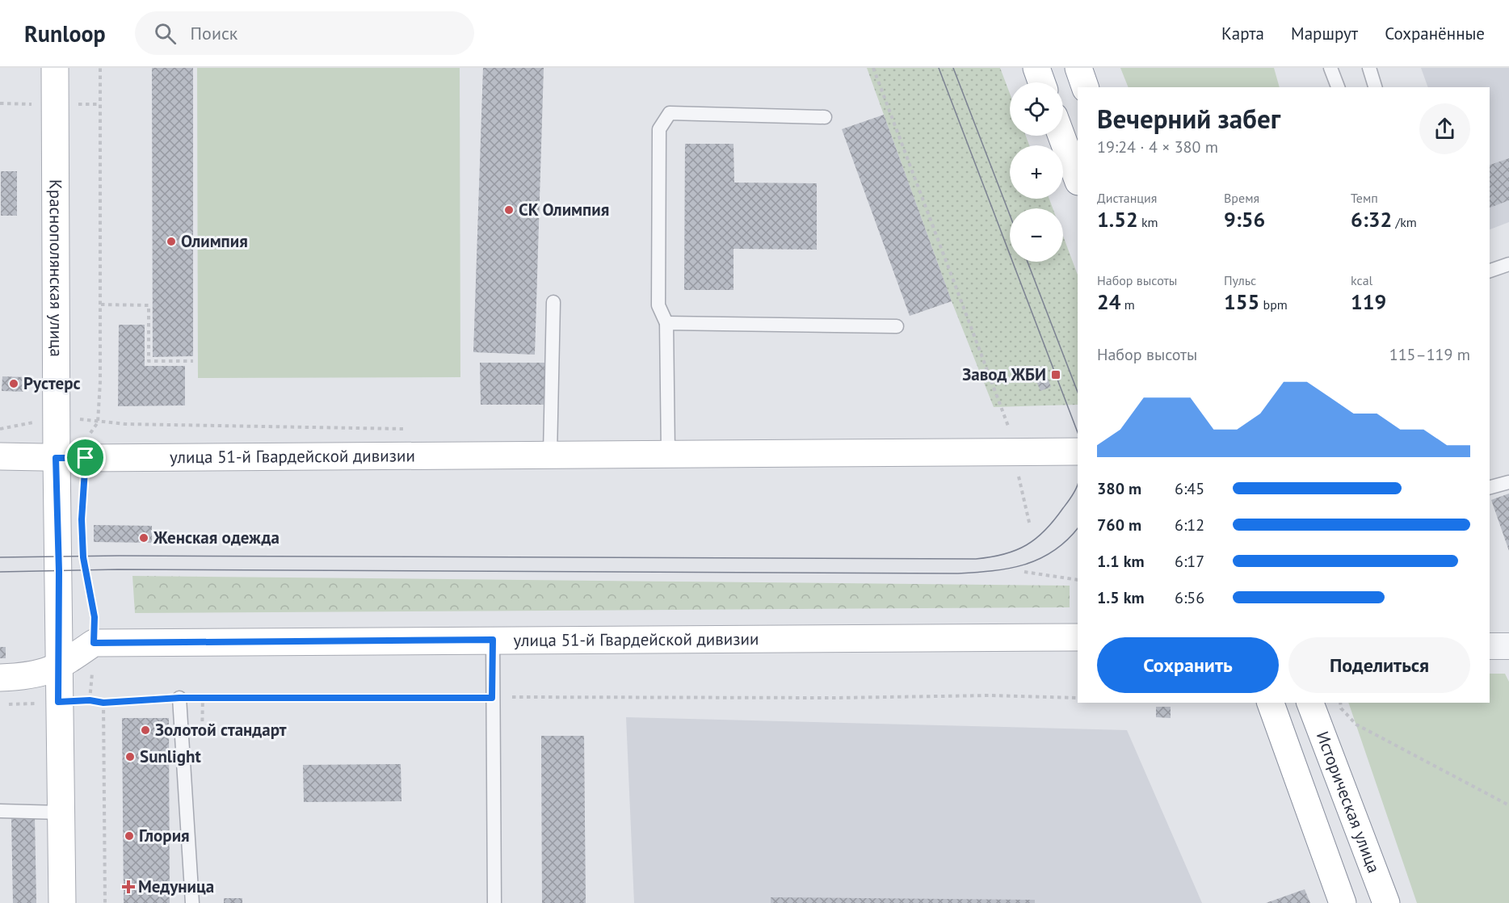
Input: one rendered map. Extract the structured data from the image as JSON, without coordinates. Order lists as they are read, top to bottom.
{
  "streets": {
    "main road": ["Краснополянская улица", "улица 51-й Гвардейской дивизии", "Историческая улица"]
  },
  "crossings": [
    ["Краснополянская улица", "улица 51-й Гвардейской дивизии"]
  ],
  "places": {
    "other": [
      "СК Олимпия",
      "Олимпия",
      "Рустерc",
      "Женская одежда",
      "Золотой стандарт",
      "Sunlight",
      "Глория"
    ],
    "transit": ["Завод ЖБИ"],
    "health": ["Медуница"]
  },
  "page": {
    "header": "Runloop",
    "search": "Поиск",
    "nav": ["Карта", "Маршрут", "Сохранённые"],
    "map_buttons": ["+", "−"],
    "heading": ["Вечерний забег", "19:24 · 4 × 380 m"],
    "stats": [
      ["Дистанция", "1.52 km"],
      ["Время", "9:56"],
      ["Темп", "6:32 /km"],
      ["Набор высоты", "24 m"],
      ["Пульс", "155 bpm"],
      ["kcal", "119"]
    ],
    "chart": ["Набор высоты", "115–119 m"],
    "list": [
      {
        "name": "380 m",
        "note": "6:45"
      },
      {
        "name": "760 m",
        "note": "6:12"
      },
      {
        "name": "1.1 km",
        "note": "6:17"
      },
      {
        "name": "1.5 km",
        "note": "6:56"
      }
    ],
    "buttons": ["Сохранить", "Поделиться"]
  }
}
